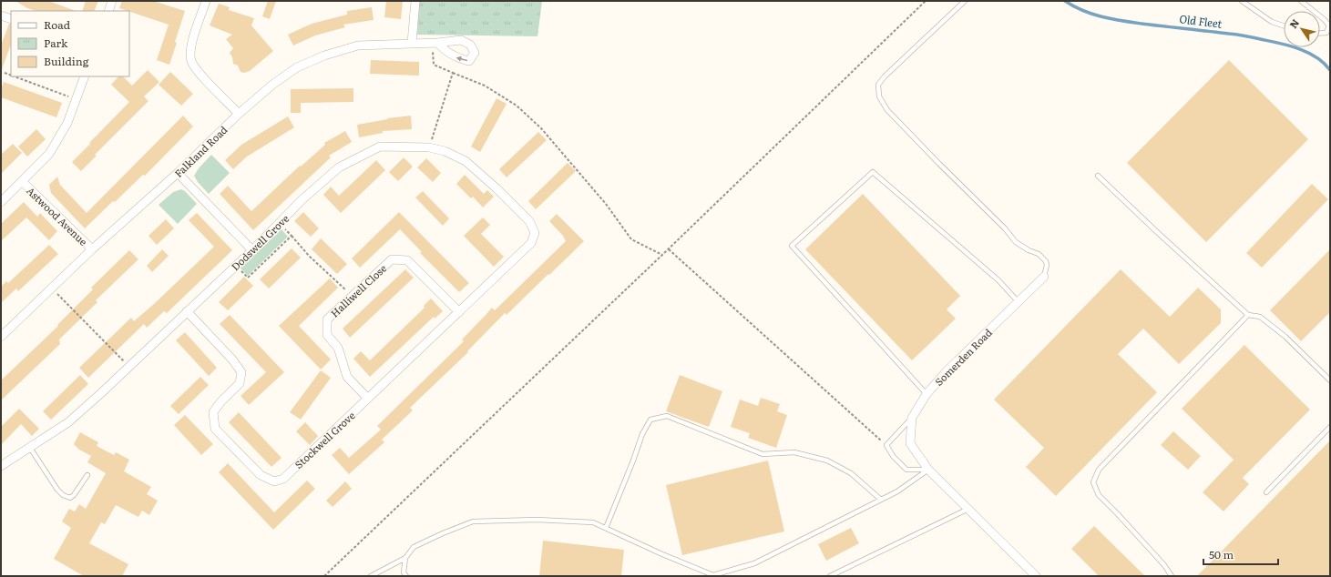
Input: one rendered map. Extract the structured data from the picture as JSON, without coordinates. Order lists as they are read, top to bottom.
{
  "streets": {
    "street": [
      "Falkland Road",
      "Astwood Avenue",
      "Dodswell Grove",
      "Halliwell Close",
      "Somerden Road",
      "Stockwell Grove"
    ]
  },
  "crossings": [
    ["Falkland Road", "Astwood Avenue"],
    ["Dodswell Grove", "Stockwell Grove"],
    ["Halliwell Close", "Stockwell Grove"]
  ],
  "water": ["Old Fleet"],
  "legend": ["Road", "Park", "Building"],
  "scale_bar": "50 m",
  "north": "top left"
}
